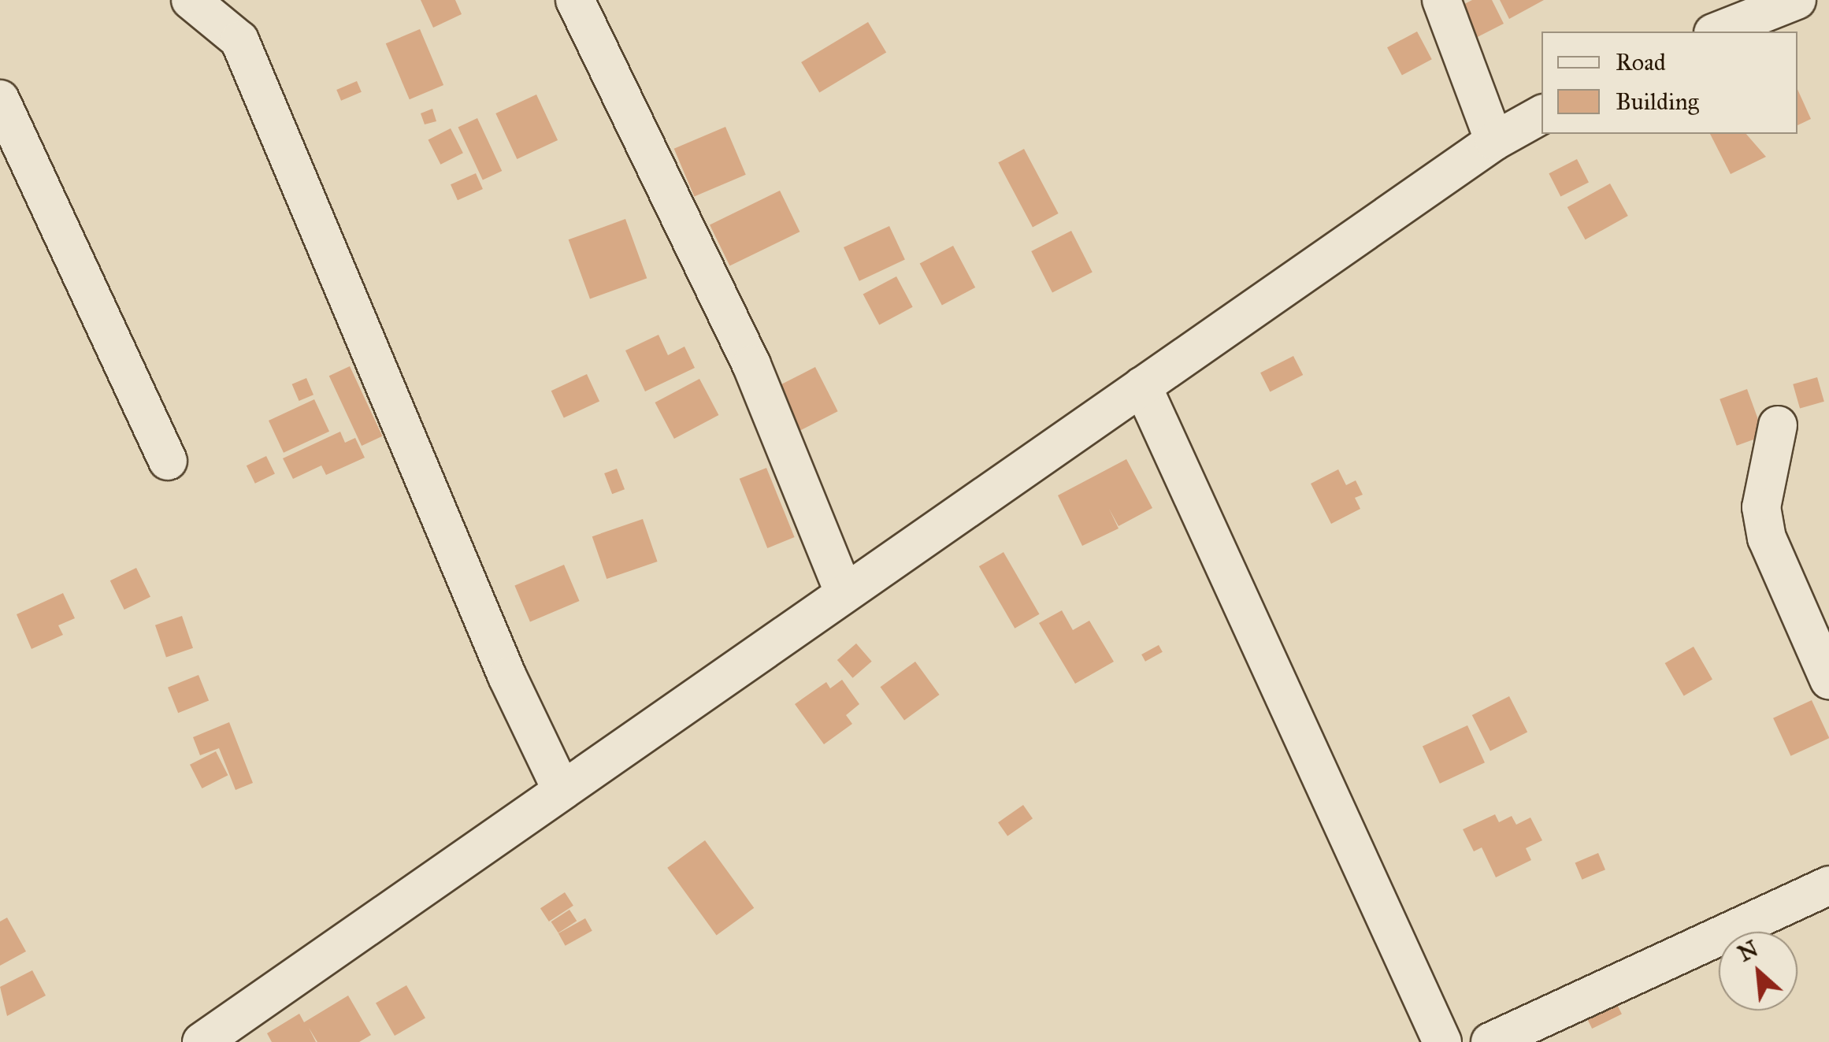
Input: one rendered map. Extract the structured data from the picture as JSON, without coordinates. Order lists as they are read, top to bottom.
{
  "legend": ["Road", "Building"],
  "north": "top left"
}
